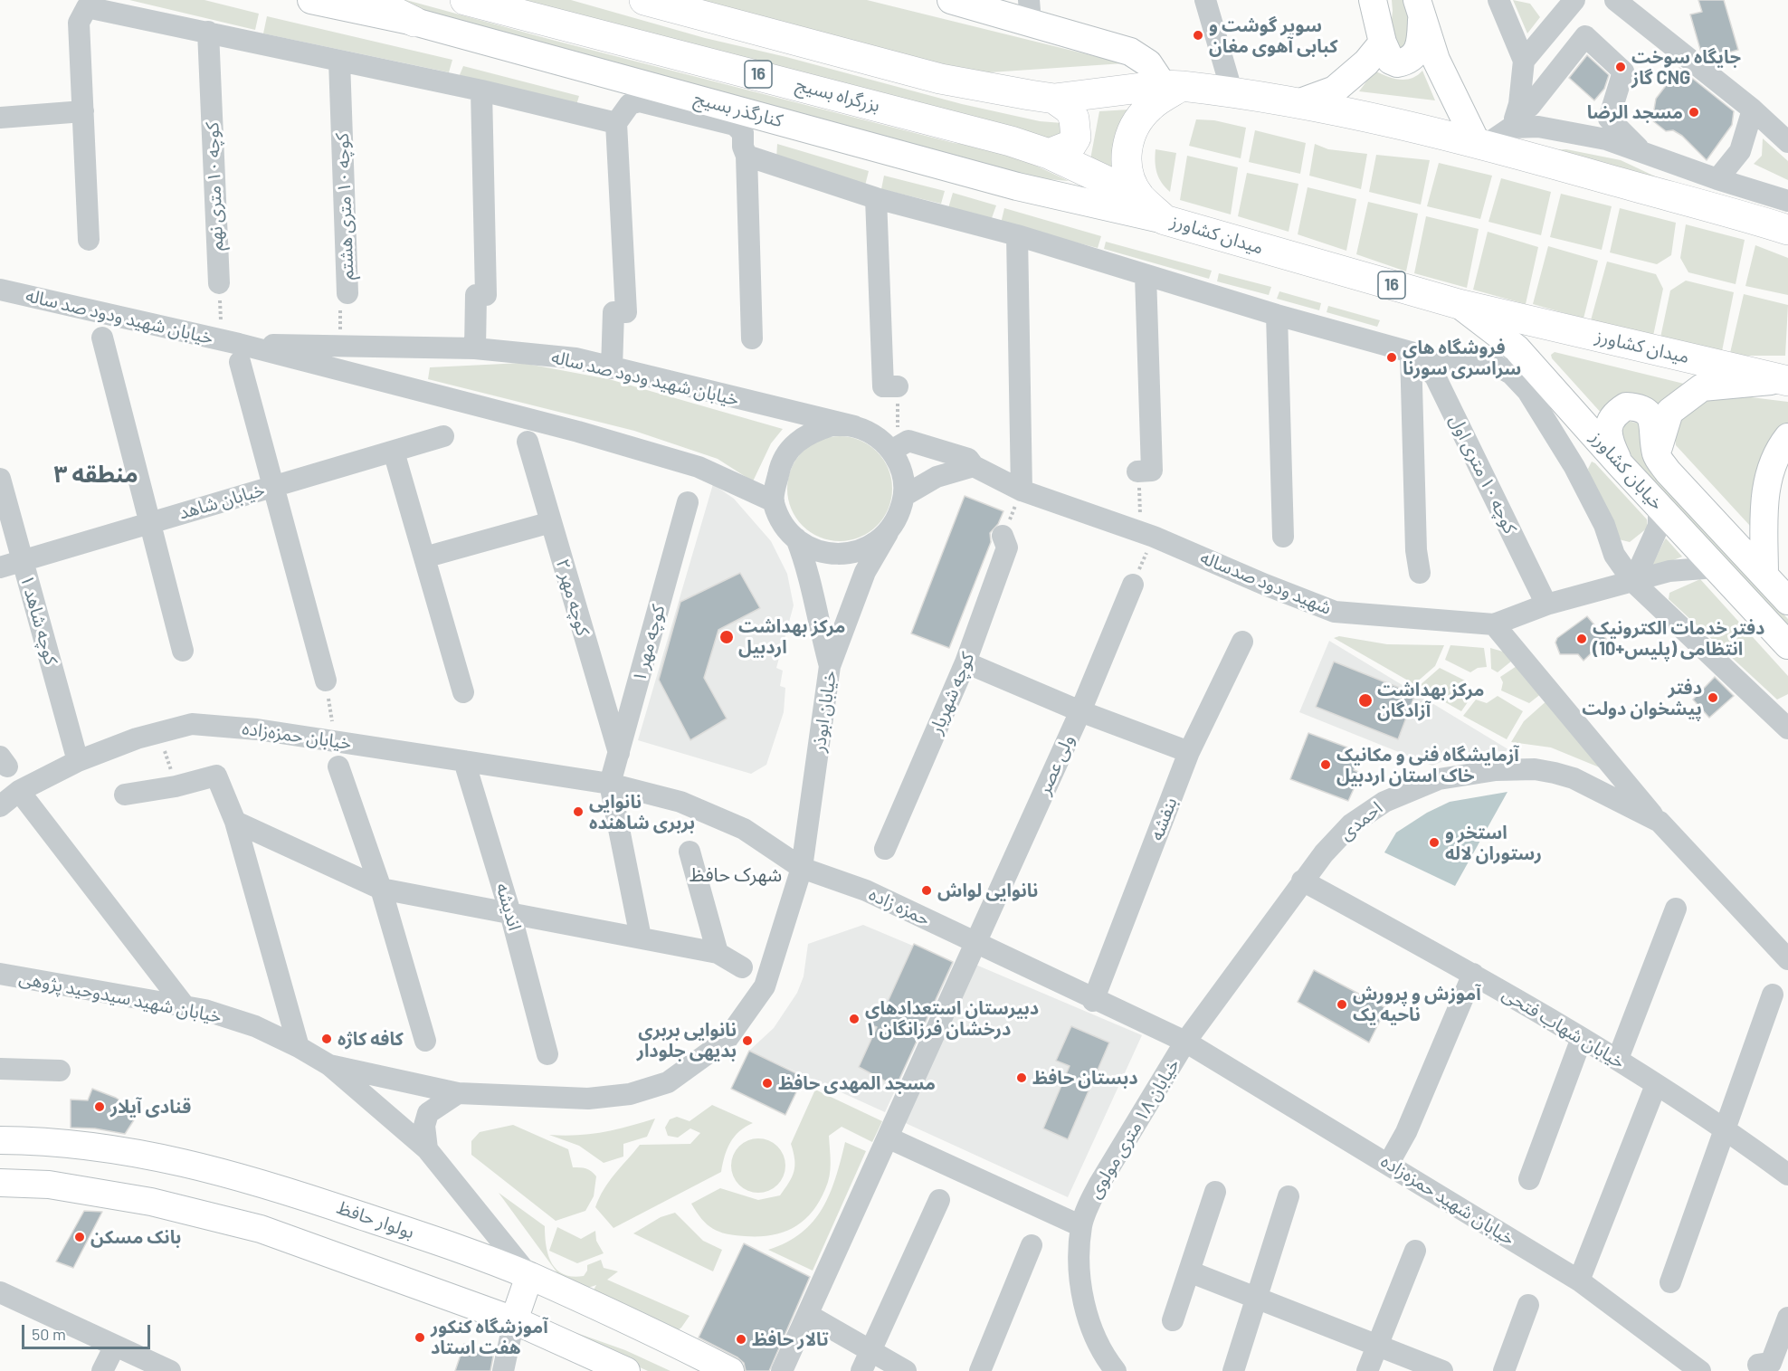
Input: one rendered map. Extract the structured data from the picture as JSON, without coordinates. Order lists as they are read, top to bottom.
{
  "streets": {
    "highway": ["16", "بزرگراه بسیج", "میدان کشاورز"],
    "main road": ["کنارگذر بسیج", "خیابان کشاورز", "بولوار حافظ"],
    "street": [
      "کوچه ۱۰ متری نهم",
      "کوچه ۱۰ متری هشتم",
      "خیابان شهید ودود صد ساله",
      "کوچه ۱۰ متری اول",
      "خیابان شاهد",
      "شهید ودود صدساله",
      "کوچه مهر ۲",
      "کوچه شاهد ۱",
      "کوچه مهر ۱",
      "کوچه شهریار",
      "خیابان ابوذر",
      "خیابان حمزه‌زاده",
      "ولی عصر",
      "بنفشه",
      "احمدی",
      "اندیشه",
      "حمزه زاده",
      "خیابان شهید سیدوحید پژوهی",
      "خیابان شهاب فتحی",
      "خیابان ۱۸ متری مولوی",
      "خیابان شهید حمزه‌زاده"
    ]
  },
  "crossings": [
    ["16", "میدان کشاورز"],
    ["بزرگراه بسیج", "میدان کشاورز"],
    ["کنارگذر بسیج", "میدان کشاورز"],
    ["کوچه ۱۰ متری هشتم", "خیابان شهید ودود صد ساله"],
    ["میدان کشاورز", "خیابان کشاورز"],
    ["خیابان شهید ودود صد ساله", "شهید ودود صدساله"],
    ["خیابان شهید ودود صد ساله", "خیابان ابوذر"],
    ["خیابان کشاورز", "شهید ودود صدساله"],
    ["کوچه ۱۰ متری اول", "شهید ودود صدساله"],
    ["خیابان شاهد", "کوچه شاهد ۱"],
    ["شهید ودود صدساله", "خیابان ابوذر"],
    ["کوچه مهر ۲", "کوچه مهر ۱"],
    ["کوچه شاهد ۱", "خیابان حمزه‌زاده"],
    ["کوچه مهر ۱", "خیابان حمزه‌زاده"],
    ["کوچه مهر ۱", "حمزه زاده"],
    ["خیابان ابوذر", "حمزه زاده"],
    ["خیابان ابوذر", "خیابان شهید سیدوحید پژوهی"],
    ["خیابان حمزه‌زاده", "اندیشه"],
    ["خیابان حمزه‌زاده", "حمزه زاده"],
    ["ولی عصر", "حمزه زاده"],
    ["بنفشه", "حمزه زاده"],
    ["احمدی", "حمزه زاده"],
    ["احمدی", "خیابان شهاب فتحی"],
    ["احمدی", "خیابان ۱۸ متری مولوی"],
    ["احمدی", "خیابان شهید حمزه‌زاده"],
    ["حمزه زاده", "خیابان ۱۸ متری مولوی"],
    ["حمزه زاده", "خیابان شهید حمزه‌زاده"],
    ["خیابان شهید سیدوحید پژوهی", "بولوار حافظ"],
    ["خیابان ۱۸ متری مولوی", "خیابان شهید حمزه‌زاده"]
  ],
  "districts": ["منطقه ۳", "شهرک حافظ"],
  "places": [
    "سوپر گوشت و کبابی آهوی مغان",
    "جایگاه سوخت گاز CNG",
    "مسجد الرضا",
    "فروشگاه های سراسری سورنا",
    "مرکز بهداشت اردبیل",
    "دفتر خدمات الکترونیک انتظامی (پلیس+10)",
    "دفتر پیشخوان دولت",
    "مرکز بهداشت آزادگان",
    "آزمایشگاه فنی و مکانیک خاک استان اردبیل",
    "نانوایی بربری شاهنده",
    "استخر و رستوران لاله",
    "نانوایی لواش",
    "آموزش و پرورش ناحیه یک",
    "دبیرستان استعدادهای درخشان فرزانگان ۱",
    "کافه کاژه",
    "نانوایی بربری بدیهی جلودار",
    "دبستان حافظ",
    "مسجد المهدی حافظ",
    "قنادی آیلار",
    "بانک مسکن",
    "آموزشگاه کنکور هفت استاد",
    "تالار حافظ"
  ],
  "scale_bar": "50 m"
}
